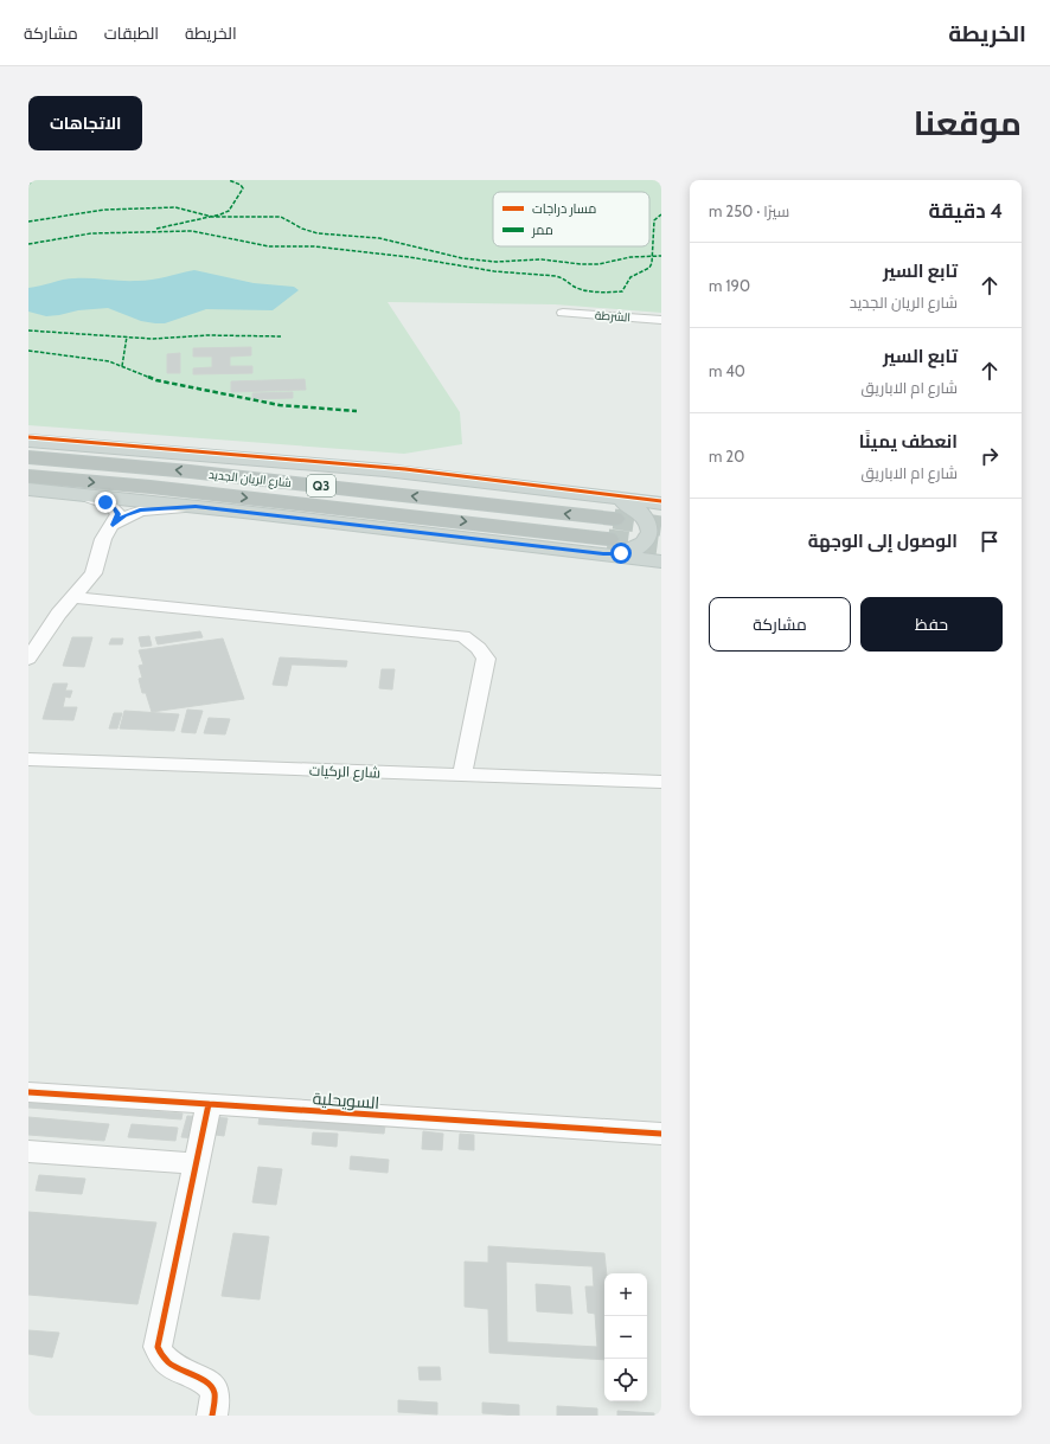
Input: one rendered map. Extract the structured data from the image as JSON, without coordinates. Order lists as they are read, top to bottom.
{
  "streets": {
    "highway": ["شارع الريان الجديد", "Q3"],
    "street": ["الشرطة", "شارع الركيات", "السويحلية"]
  },
  "legend": ["مسار دراجات", "ممر"],
  "page": {
    "header": "الخريطة",
    "nav": ["الخريطة", "الطبقات", "مشاركة"],
    "title": "موقعنا",
    "buttons": [
      "الاتجاهات",
      ["حفظ", "مشاركة"]
    ],
    "heading": ["4 دقيقة", "سيرًا · 250 m"],
    "list": [
      ["تابع السير", "شارع الريان الجديد", "190 m"],
      ["تابع السير", "شارع ام الاباريق", "40 m"],
      ["انعطف يمينًا", "شارع ام الاباريق", "20 m"],
      "الوصول إلى الوجهة"
    ],
    "map_buttons": ["+", "−"]
  }
}
